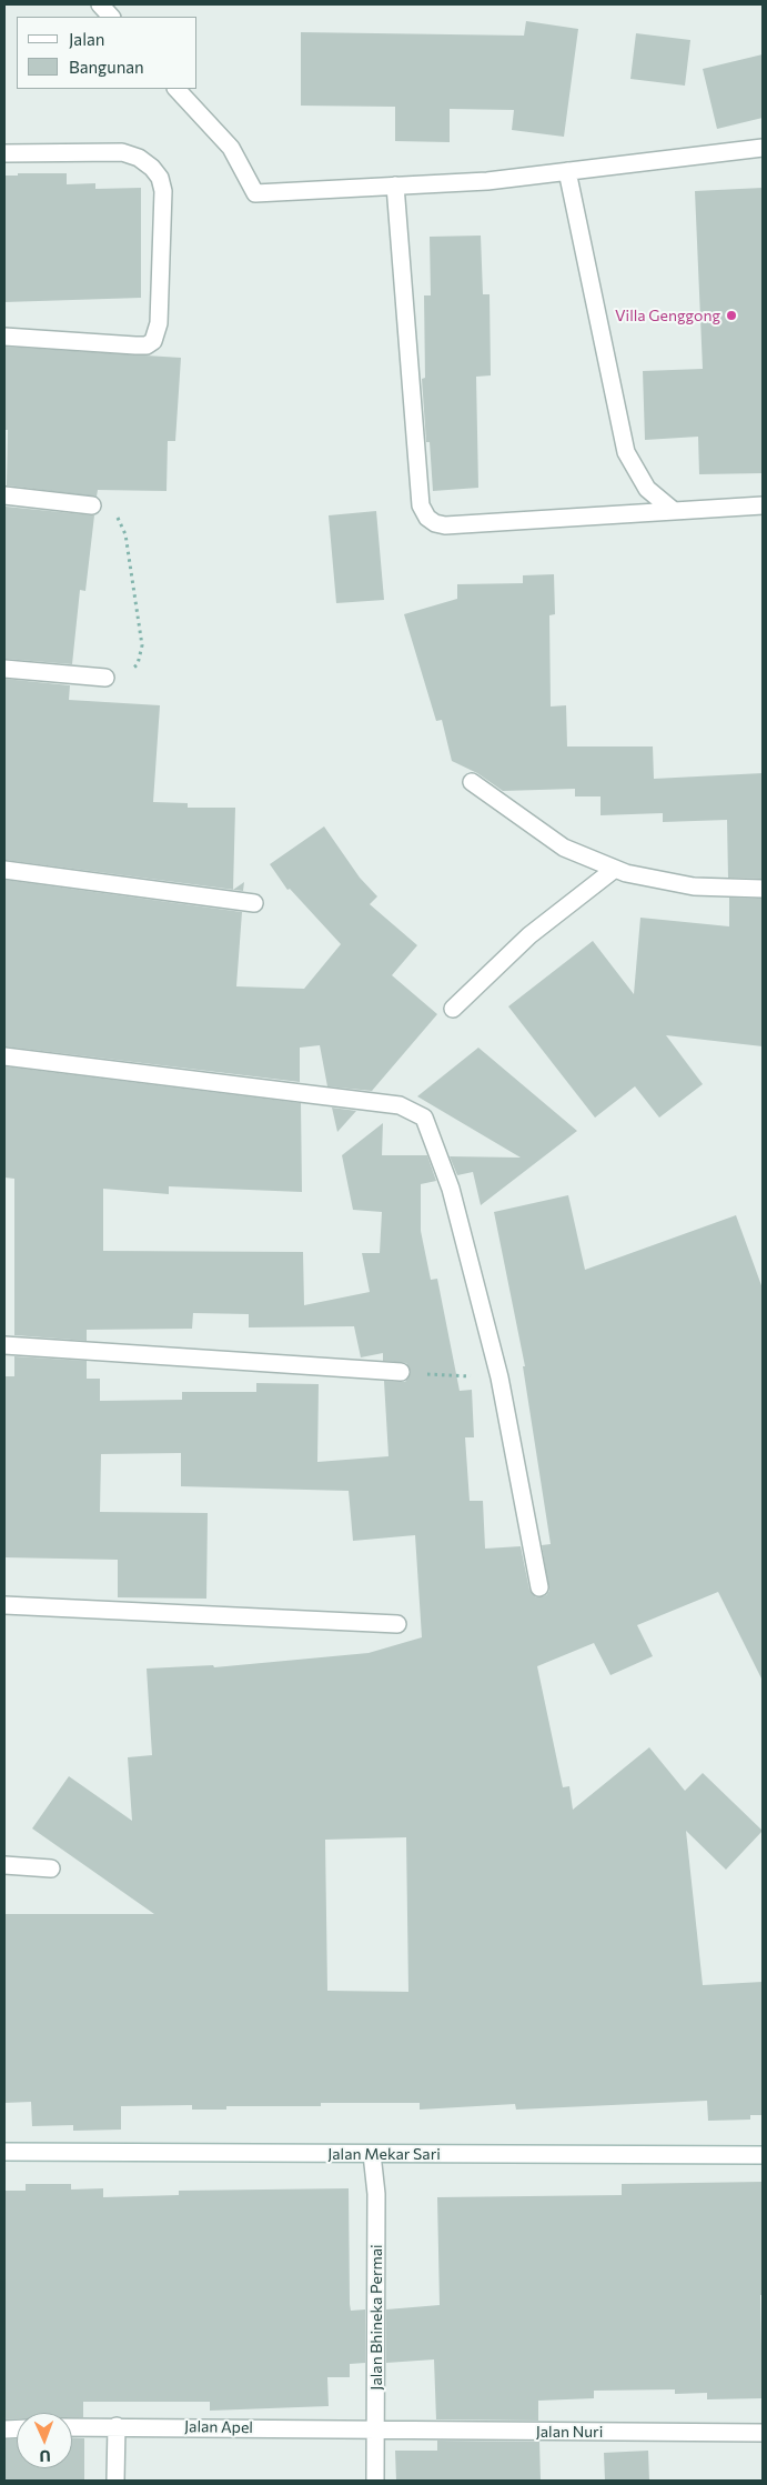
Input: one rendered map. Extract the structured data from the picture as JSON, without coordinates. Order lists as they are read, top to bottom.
{
  "streets": {
    "street": [
      "Jalan Mekar Sari",
      "Jalan Bhineka Permai",
      "Jalan Apel",
      "Jalan Nuri"
    ]
  },
  "crossings": [
    ["Jalan Mekar Sari", "Jalan Bhineka Permai"],
    ["Jalan Bhineka Permai", "Jalan Apel"],
    ["Jalan Bhineka Permai", "Jalan Nuri"],
    ["Jalan Apel", "Jalan Nuri"]
  ],
  "places": ["Villa Genggong"],
  "legend": ["Jalan", "Bangunan"],
  "north": "bottom"
}
